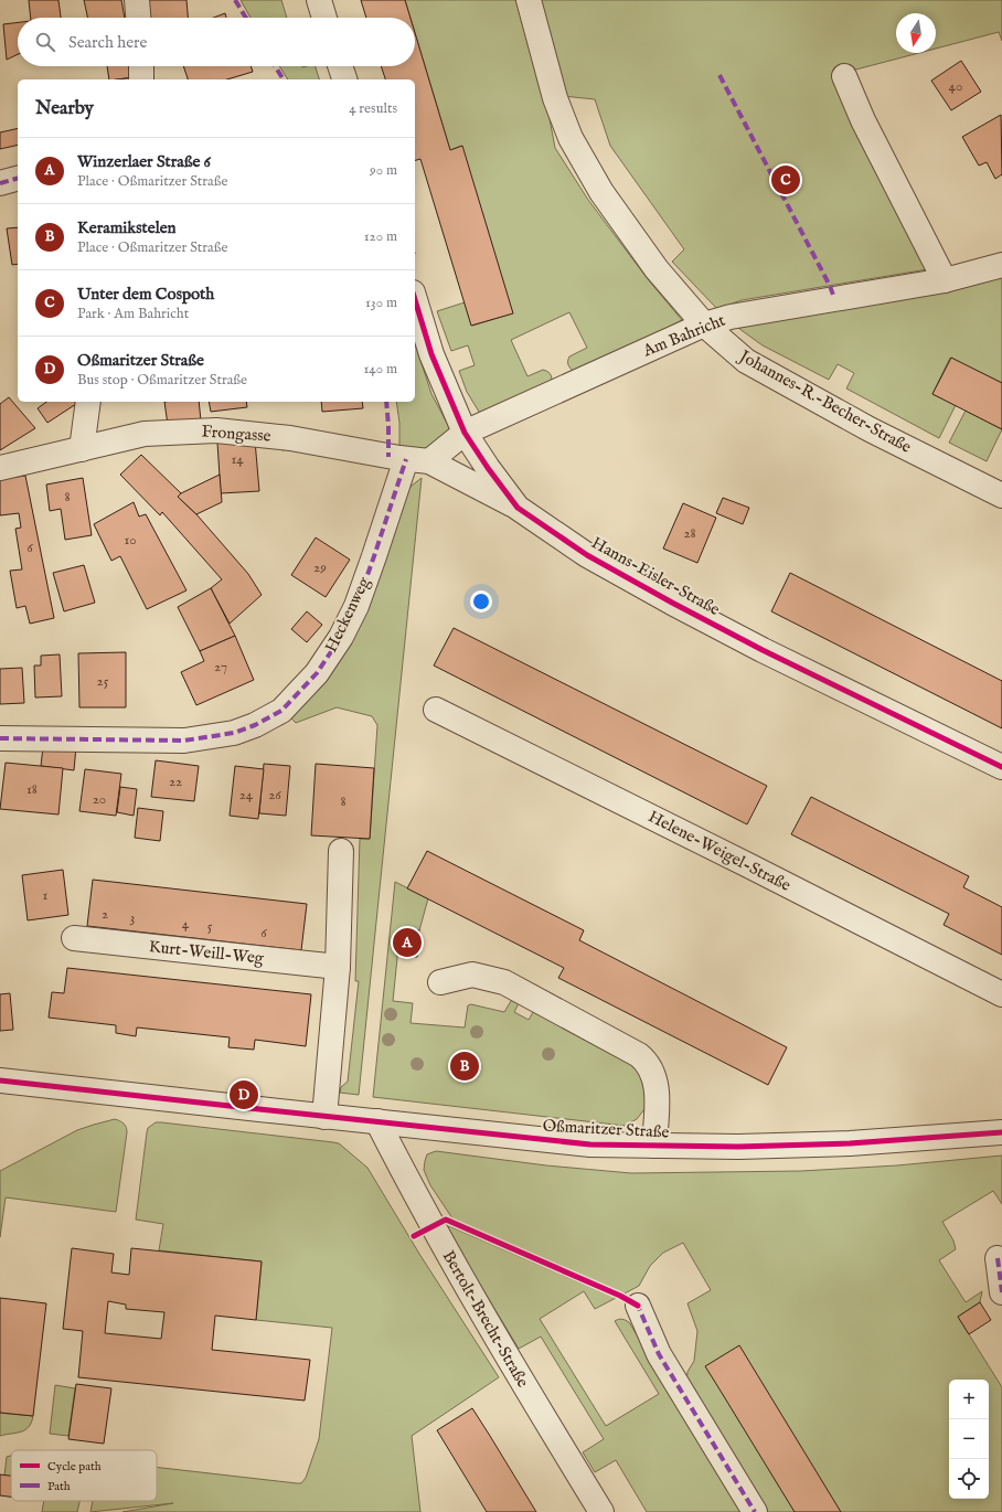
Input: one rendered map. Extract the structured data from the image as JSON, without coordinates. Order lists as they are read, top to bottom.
{
  "streets": {
    "street": [
      "Am Bahricht",
      "Johannes-R.-Becher-Straße",
      "Frongasse",
      "Hanns-Eisler-Straße",
      "Heckenweg",
      "Helene-Weigel-Straße",
      "Kurt-Weill-Weg",
      "Oßmaritzer Straße",
      "Bertolt-Brecht-Straße"
    ]
  },
  "crossings": [
    ["Am Bahricht", "Johannes-R.-Becher-Straße"],
    ["Am Bahricht", "Hanns-Eisler-Straße"],
    ["Frongasse", "Hanns-Eisler-Straße"],
    ["Frongasse", "Heckenweg"],
    ["Oßmaritzer Straße", "Bertolt-Brecht-Straße"]
  ],
  "house_numbers": [
    "40",
    "14",
    "8",
    "28",
    "10",
    "6",
    "29",
    "27",
    "25",
    "22",
    "18",
    "24",
    "26",
    "20",
    "8",
    "1",
    "2",
    "3",
    "4",
    "5",
    "6"
  ],
  "legend": ["Cycle path", "Path"],
  "north": "bottom",
  "page": {
    "search": "Search here",
    "heading": ["Nearby", "4 results"],
    "list": [
      {
        "mark": "A",
        "name": "Winzerlaer Straße 6",
        "note": "Place · Oßmaritzer Straße",
        "value": "90 m"
      },
      {
        "mark": "B",
        "name": "Keramikstelen",
        "note": "Place · Oßmaritzer Straße",
        "value": "120 m"
      },
      {
        "mark": "C",
        "name": "Unter dem Cospoth",
        "note": "Park · Am Bahricht",
        "value": "130 m"
      },
      {
        "mark": "D",
        "name": "Oßmaritzer Straße",
        "note": "Bus stop · Oßmaritzer Straße",
        "value": "140 m"
      }
    ],
    "pins": [
      "C",
      "A",
      "B",
      "D"
    ],
    "map_buttons": ["+", "−"]
  }
}
